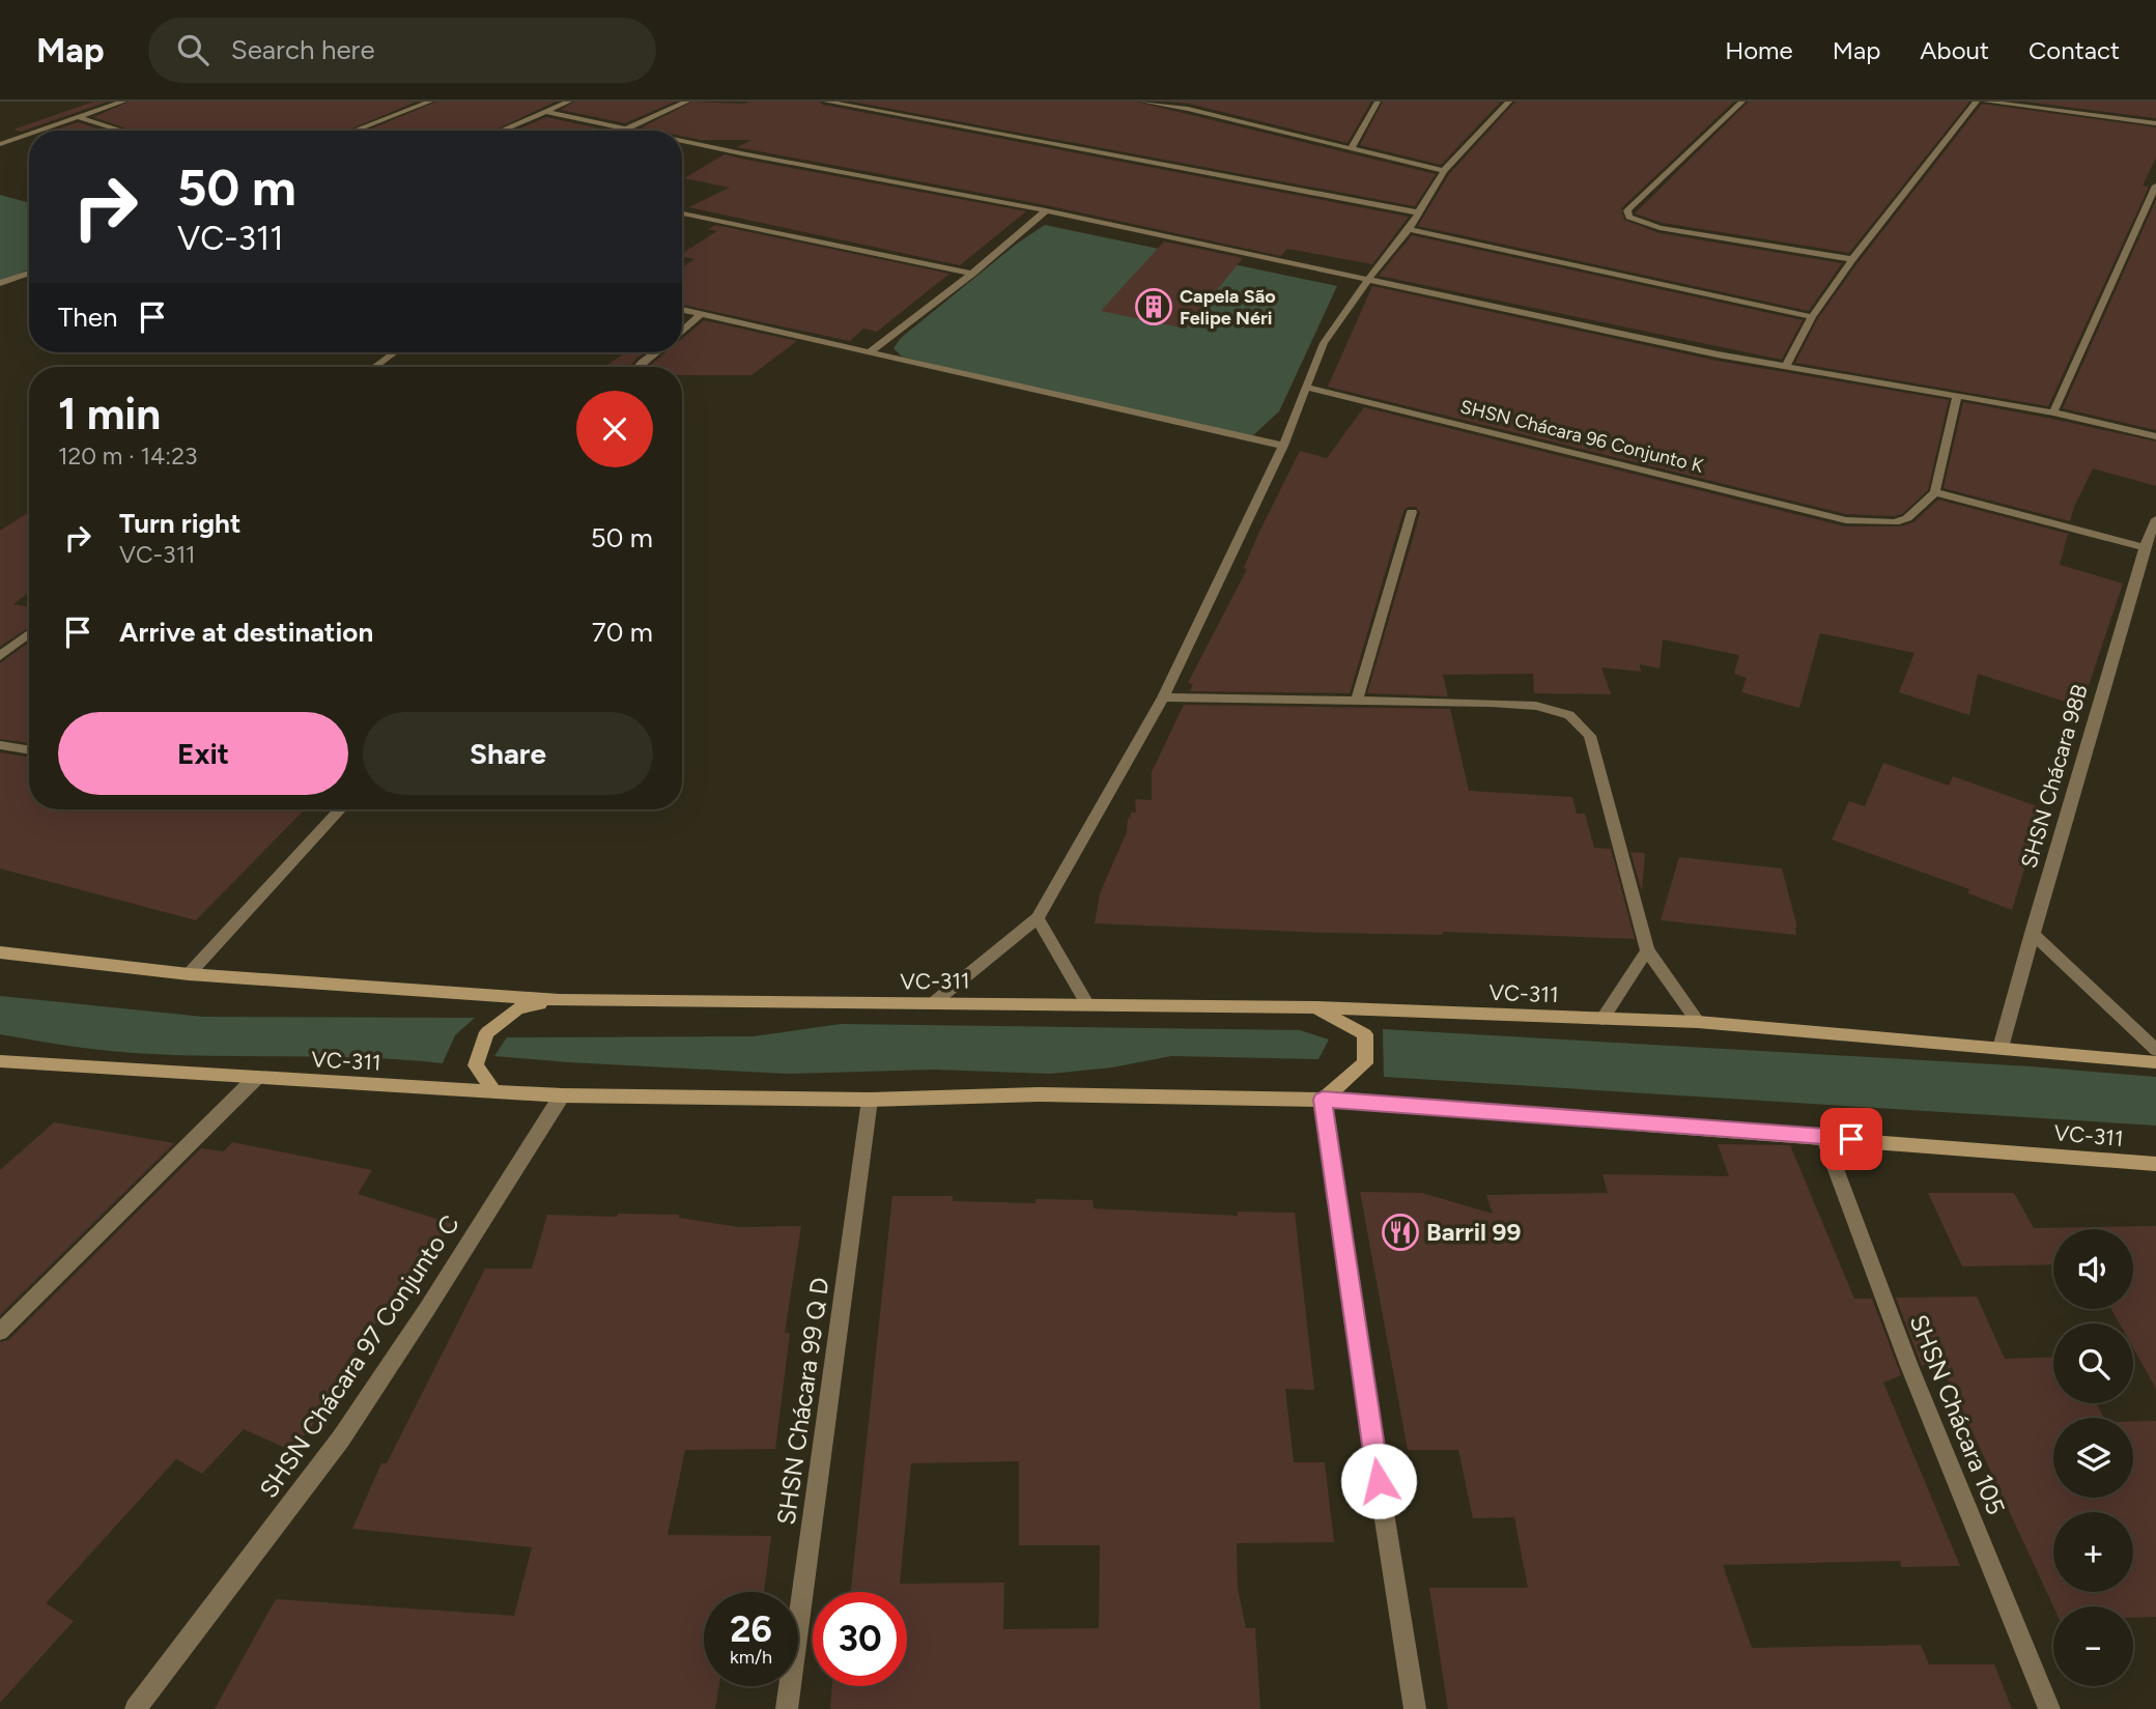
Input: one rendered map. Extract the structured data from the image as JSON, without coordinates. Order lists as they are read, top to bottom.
{
  "streets": {
    "main road": ["VC-311"],
    "street": [
      "SHSN Chácara 96 Conjunto K",
      "SHSN Chácara 98B",
      "SHSN Chácara 97 Conjunto C",
      "SHSN Chácara 99 Q D",
      "SHSN Chácara 105"
    ]
  },
  "crossings": [
    ["SHSN Chácara 98B", "VC-311"],
    ["VC-311", "SHSN Chácara 97 Conjunto C"],
    ["VC-311", "SHSN Chácara 99 Q D"],
    ["VC-311", "SHSN Chácara 105"]
  ],
  "places": {
    "building": ["Capela São Felipe Néri"],
    "restaurant": ["Barril 99"]
  },
  "page": {
    "header": "Map",
    "search": "Search here",
    "nav": [
      "Home",
      "Map",
      "About",
      "Contact"
    ],
    "turn": ["50 m", "VC-311"],
    "then": "Then",
    "heading": ["1 min", "120 m · 14:23"],
    "list": [
      {
        "name": "Turn right",
        "note": "VC-311",
        "value": "50 m"
      },
      {
        "name": "Arrive at destination",
        "value": "70 m"
      }
    ],
    "buttons": ["Exit", "Share"],
    "map_buttons": ["+", "−"],
    "speed": "26 km/h",
    "limit": "30"
  }
}
